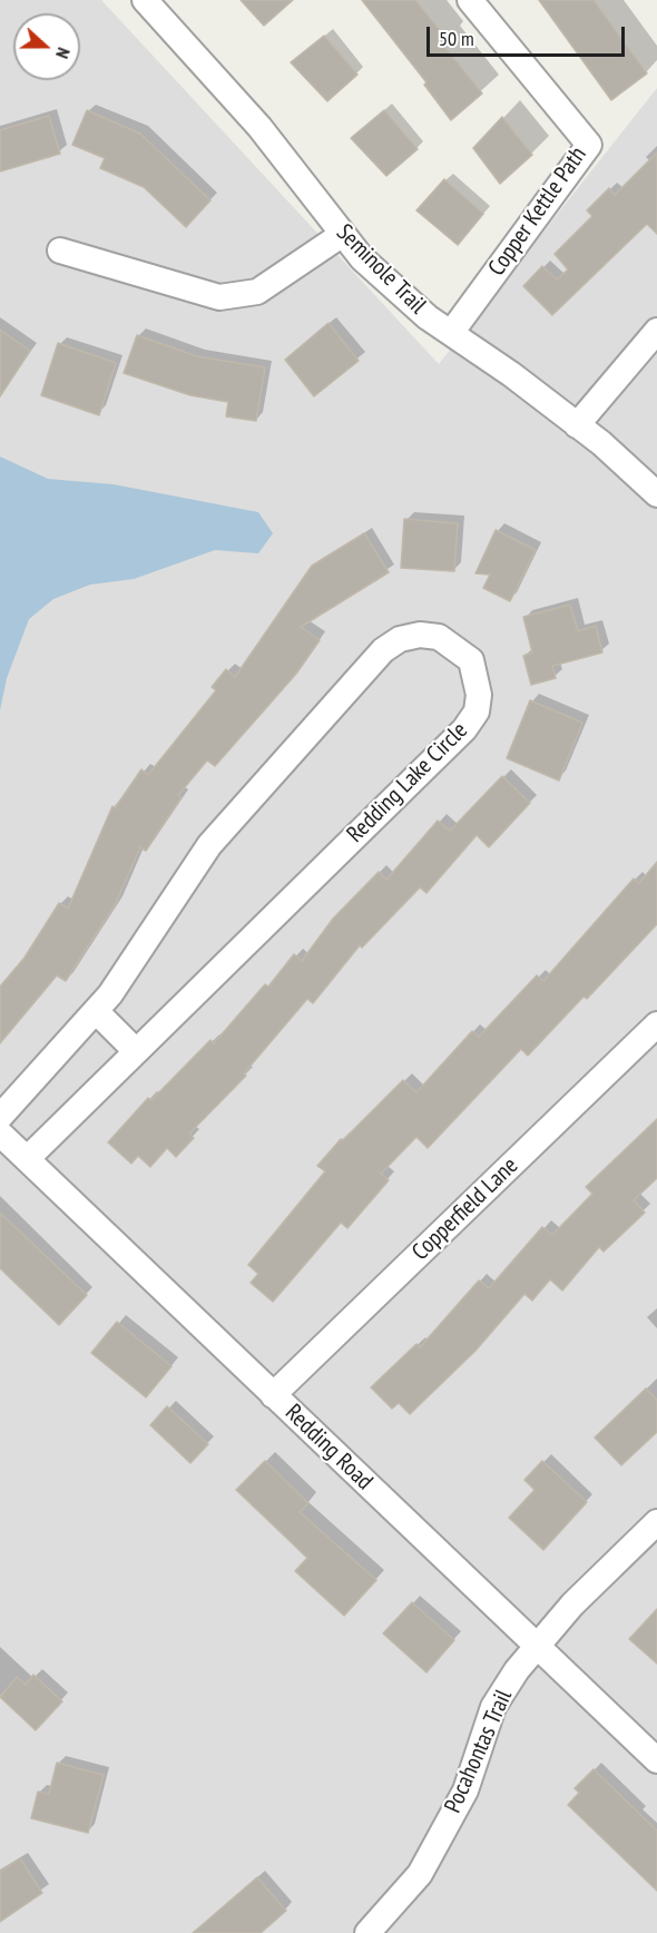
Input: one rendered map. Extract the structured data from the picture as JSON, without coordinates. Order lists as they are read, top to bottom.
{
  "streets": {
    "street": [
      "Copper Kettle Path",
      "Seminole Trail",
      "Redding Lake Circle",
      "Copperfield Lane",
      "Redding Road",
      "Pocahontas Trail"
    ]
  },
  "crossings": [
    ["Copper Kettle Path", "Seminole Trail"],
    ["Redding Lake Circle", "Redding Road"],
    ["Copperfield Lane", "Redding Road"],
    ["Redding Road", "Pocahontas Trail"]
  ],
  "scale_bar": "50 m",
  "north": "right"
}
